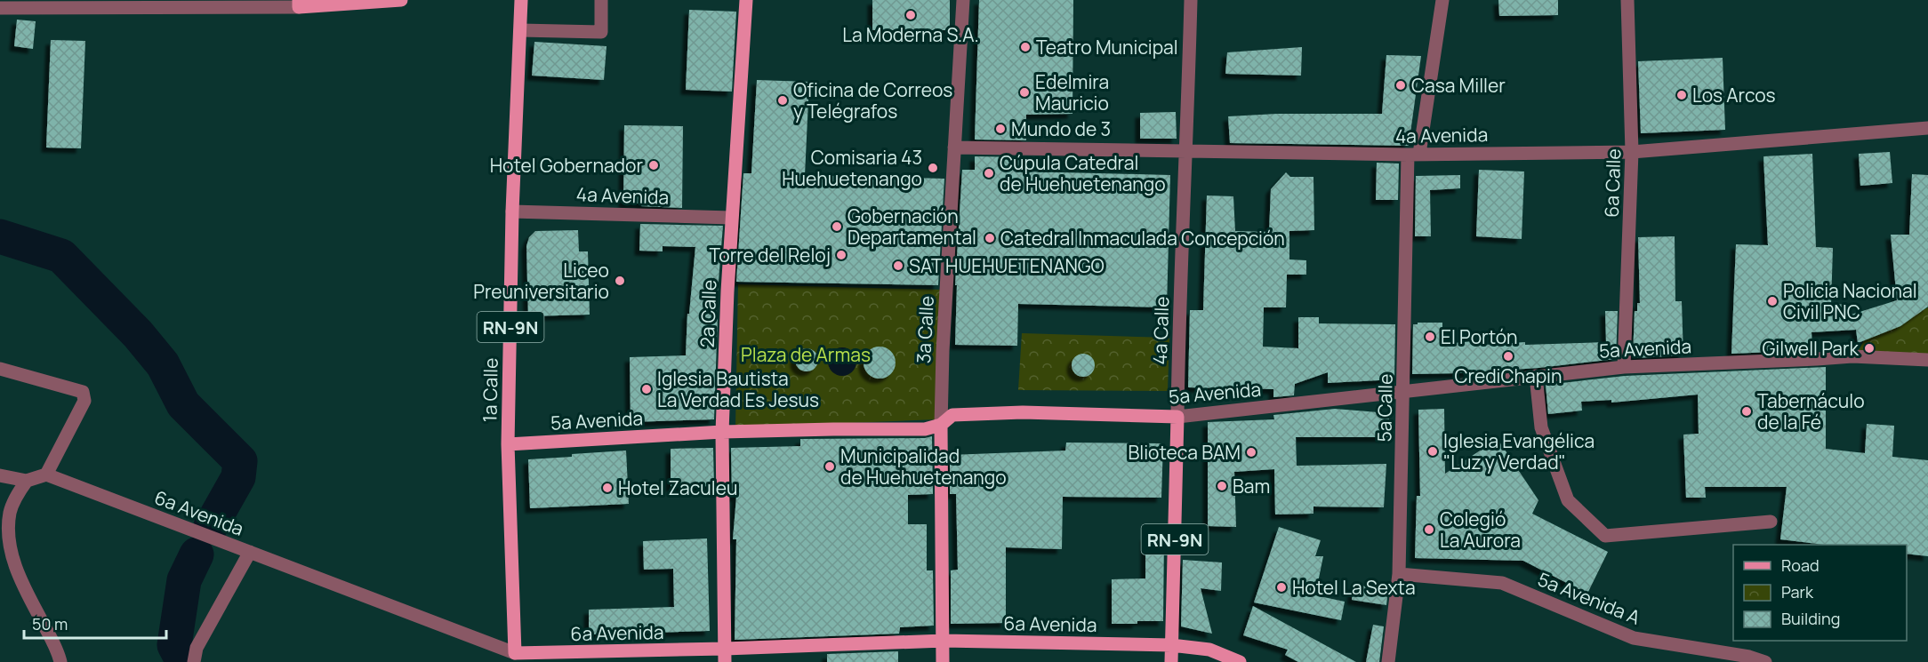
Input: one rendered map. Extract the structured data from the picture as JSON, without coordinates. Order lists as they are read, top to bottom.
{
  "streets": {
    "main road": [
      "2a Calle",
      "RN-9N",
      "3a Calle",
      "4a Calle",
      "5a Avenida",
      "1a Calle",
      "6a Avenida"
    ],
    "street": [
      "4a Avenida",
      "6a Calle",
      "5a Calle",
      "5a Avenida A"
    ]
  },
  "crossings": [
    ["4a Avenida", "6a Calle"],
    ["4a Avenida", "2a Calle"],
    ["4a Avenida", "3a Calle"],
    ["4a Avenida", "4a Calle"],
    ["4a Avenida", "1a Calle"],
    ["4a Avenida", "5a Calle"],
    ["6a Calle", "5a Avenida"],
    ["2a Calle", "5a Avenida"],
    ["2a Calle", "6a Avenida"],
    ["3a Calle", "5a Avenida"],
    ["3a Calle", "6a Avenida"],
    ["4a Calle", "5a Avenida"],
    ["4a Calle", "6a Avenida"],
    ["5a Avenida", "1a Calle"],
    ["5a Avenida", "5a Calle"],
    ["1a Calle", "6a Avenida"],
    ["5a Calle", "5a Avenida A"]
  ],
  "parks": ["Plaza de Armas"],
  "places": [
    "La Moderna S.A.",
    "Teatro Municipal",
    "Casa Miller",
    "Edelmira Mauricio",
    "Los Arcos",
    "Oficina de Correos y Telégrafos",
    "Mundo de 3",
    "Hotel Gobernador",
    "Comisaria 43 Huehuetenango",
    "Cúpula Catedral de Huehuetenango",
    "Gobernación Departamental",
    "Catedral Inmaculada Concepción",
    "Torre del Reloj",
    "SAT HUEHUETENANGO",
    "Liceo Preuniversitario",
    "Policia Nacional Civil PNC",
    "El Portón",
    "Gilwell Park",
    "CrediChapin",
    "Iglesia Bautista La Verdad Es Jesus",
    "Tabernáculo de la Fé",
    "Iglesia Evangélica \"Luz y Verdad\"",
    "Blioteca BAM",
    "Municipalidad de Huehuetenango",
    "Bam",
    "Hotel Zaculeu",
    "Colegió La Aurora",
    "Hotel La Sexta"
  ],
  "legend": ["Road", "Park", "Building"],
  "scale_bar": "50 m"
}
